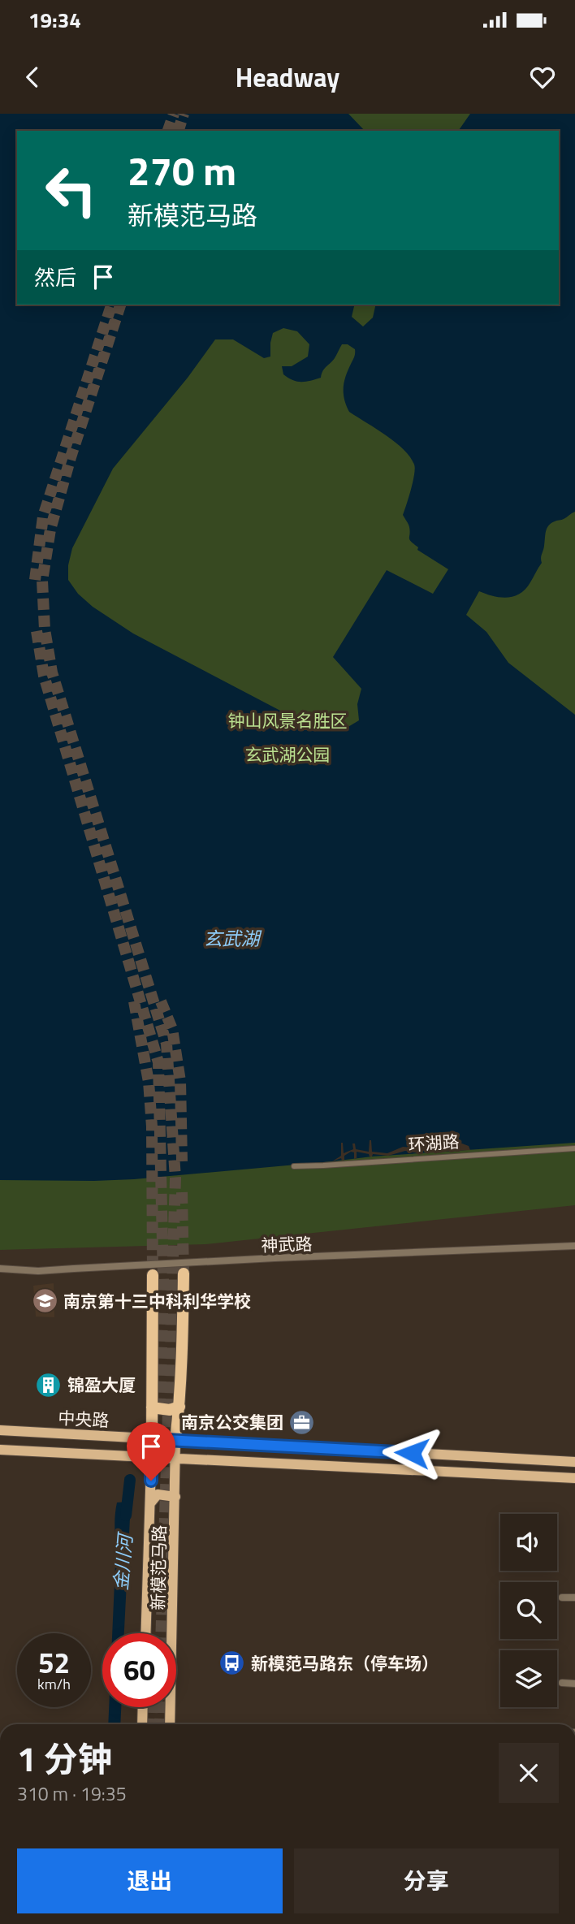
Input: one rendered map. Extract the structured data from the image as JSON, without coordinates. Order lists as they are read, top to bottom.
{
  "streets": {
    "main road": ["中央路", "新模范马路"],
    "street": ["环湖路", "神武路"]
  },
  "crossings": [
    ["中央路", "新模范马路"]
  ],
  "water": ["玄武湖", "金川河"],
  "parks": ["钟山风景名胜区", "玄武湖公园"],
  "places": {
    "school or university": ["南京第十三中科利华学校"],
    "building": ["锦盈大厦"],
    "office": ["南京公交集团"],
    "bus stop": ["新模范马路东（停车场）"]
  },
  "page": {
    "status": "19:34",
    "header": "Headway",
    "turn": ["270 m", "新模范马路"],
    "then": "然后",
    "speed": "52 km/h",
    "limit": "60",
    "heading": ["1 分钟", "310 m · 19:35"],
    "buttons": ["退出", "分享"]
  }
}
